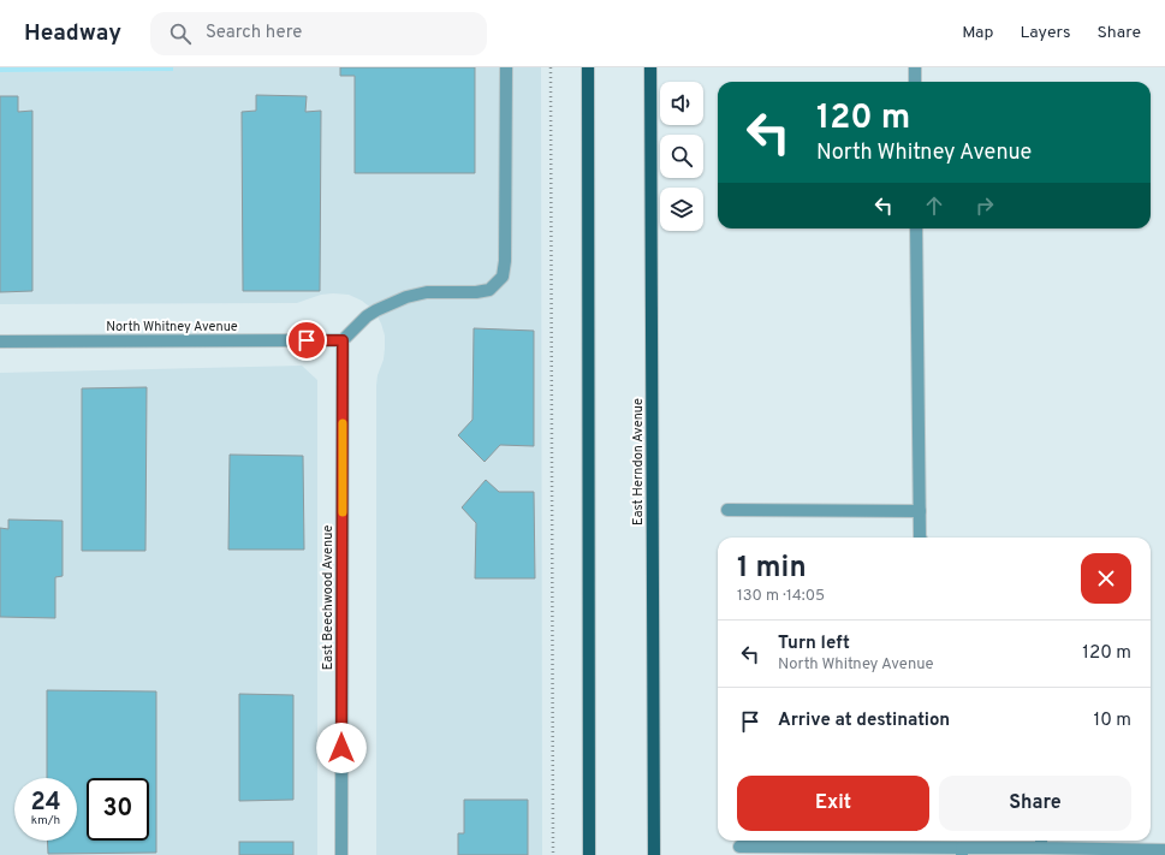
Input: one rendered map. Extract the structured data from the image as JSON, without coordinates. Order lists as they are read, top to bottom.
{
  "streets": {
    "main road": ["East Herndon Avenue"],
    "street": ["North Whitney Avenue", "East Beechwood Avenue"]
  },
  "crossings": [
    ["North Whitney Avenue", "East Beechwood Avenue"]
  ],
  "page": {
    "header": "Headway",
    "search": "Search here",
    "nav": ["Map", "Layers", "Share"],
    "turn": ["120 m", "North Whitney Avenue"],
    "heading": ["1 min", "130 m · 14:05"],
    "list": [
      {
        "name": "Turn left",
        "note": "North Whitney Avenue",
        "value": "120 m"
      },
      {
        "name": "Arrive at destination",
        "value": "10 m"
      }
    ],
    "buttons": ["Exit", "Share"],
    "speed": "24 km/h",
    "limit": "30"
  }
}
